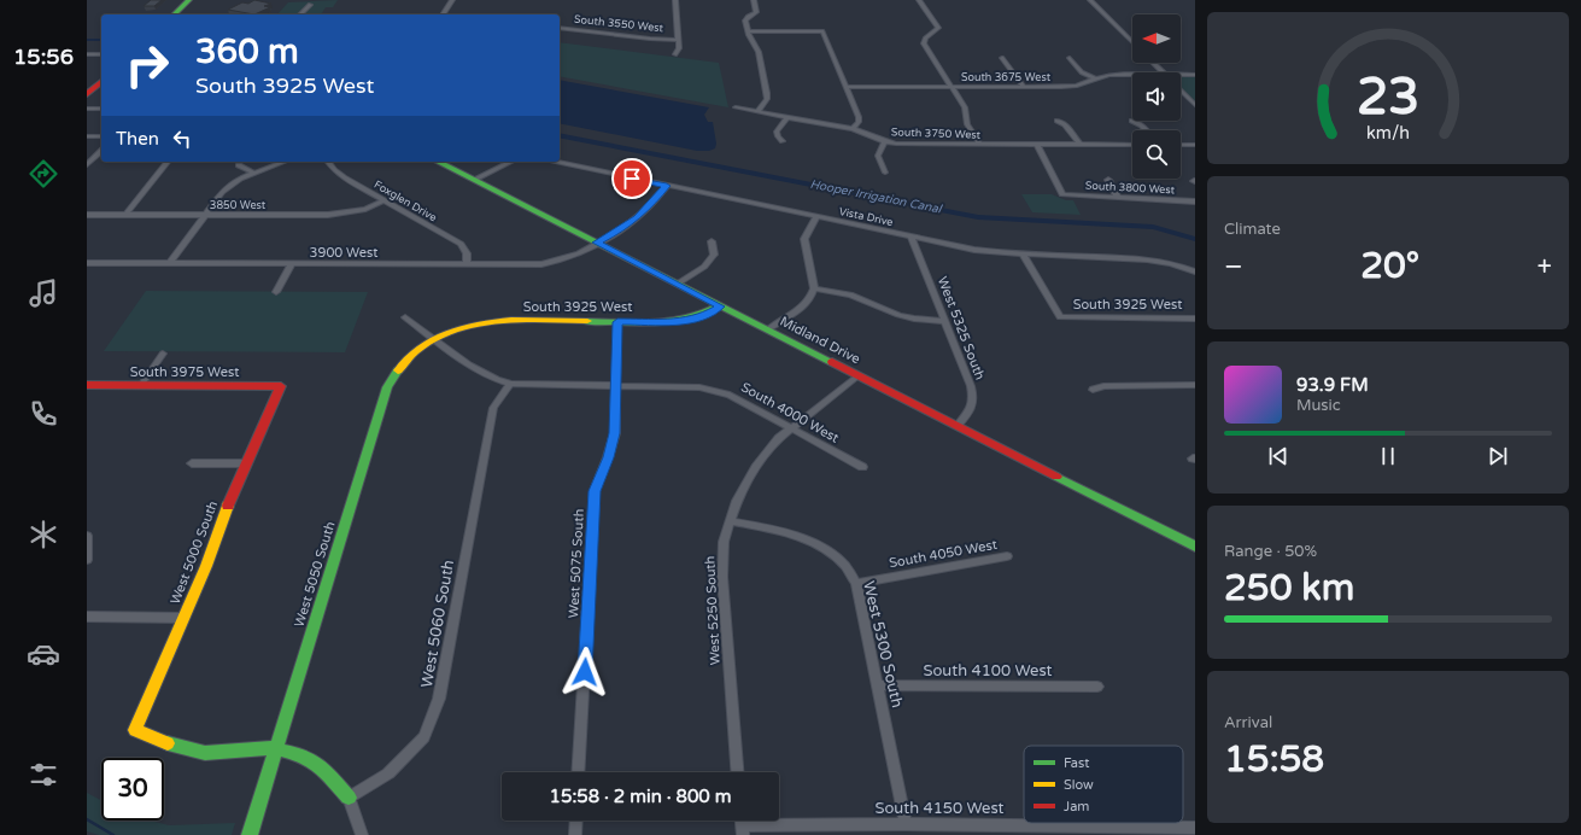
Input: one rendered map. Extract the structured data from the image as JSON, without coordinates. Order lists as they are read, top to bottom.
{
  "streets": {
    "street": [
      "South 3550 West",
      "South 3675 West",
      "South 3750 West",
      "South 3800 West",
      "Foxglen Drive",
      "3850 West",
      "Vista Drive",
      "3900 West",
      "South 3925 West",
      "West 5325 South",
      "Midland Drive",
      "South 3975 West",
      "South 4000 West",
      "West 5000 South",
      "South 4050 West",
      "West 5075 South",
      "West 5050 South",
      "West 5250 South",
      "West 5060 South",
      "West 5300 South",
      "South 4100 West",
      "South 4150 West"
    ]
  },
  "crossings": [
    ["South 3750 West", "South 3800 West"],
    ["Foxglen Drive", "3850 West"],
    ["Foxglen Drive", "3900 West"],
    ["Vista Drive", "3900 West"],
    ["Vista Drive", "South 3925 West"],
    ["Vista Drive", "West 5325 South"],
    ["3900 West", "Midland Drive"],
    ["South 3925 West", "Midland Drive"],
    ["South 3925 West", "South 4000 West"],
    ["South 3925 West", "West 5075 South"],
    ["South 3925 West", "West 5050 South"],
    ["West 5325 South", "Midland Drive"],
    ["Midland Drive", "West 5250 South"],
    ["South 3975 West", "West 5000 South"],
    ["South 4000 West", "West 5075 South"],
    ["South 4000 West", "West 5050 South"],
    ["South 4000 West", "West 5250 South"],
    ["South 4000 West", "West 5060 South"],
    ["West 5000 South", "West 5050 South"],
    ["South 4050 West", "West 5300 South"],
    ["West 5250 South", "West 5300 South"],
    ["West 5300 South", "South 4100 West"],
    ["West 5300 South", "South 4150 West"]
  ],
  "water": ["Hooper Irrigation Canal"],
  "legend": ["Fast", "Slow", "Jam"],
  "north": "left",
  "page": {
    "tabs": "15:56",
    "turn": ["360 m", "South 3925 West"],
    "then": "Then",
    "tile": [
      "Climate",
      ["Range · 50%", "250 km"],
      ["Arrival", "15:58"]
    ],
    "heat": ["−", "20°", "+"],
    "song": ["93.9 FM", "Music"],
    "limit": "30",
    "trip": "15:58 · 2 min · 800 m",
    "gauge": ["23", "km/h"]
  }
}
